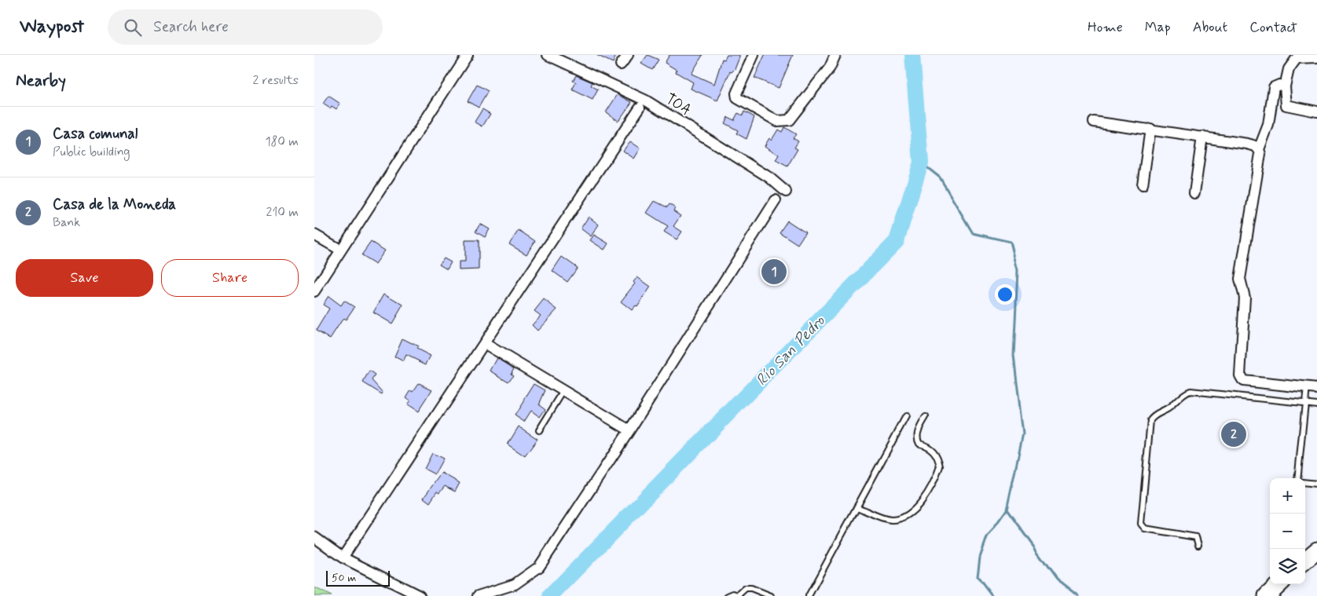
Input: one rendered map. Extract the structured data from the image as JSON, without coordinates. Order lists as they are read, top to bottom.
{
  "streets": {
    "street": ["TOA"]
  },
  "water": ["Río San Pedro"],
  "scale_bar": "50 m",
  "page": {
    "header": "Waypost",
    "search": "Search here",
    "nav": [
      "Home",
      "Map",
      "About",
      "Contact"
    ],
    "heading": ["Nearby", "2 results"],
    "list": [
      {
        "mark": "1",
        "name": "Casa comunal",
        "note": "Public building",
        "value": "180 m"
      },
      {
        "mark": "2",
        "name": "Casa de la Moneda",
        "note": "Bank",
        "value": "210 m"
      }
    ],
    "buttons": ["Save", "Share"],
    "pins": ["1", "2"],
    "map_buttons": ["+", "−"],
    "scale": "50 m"
  }
}
